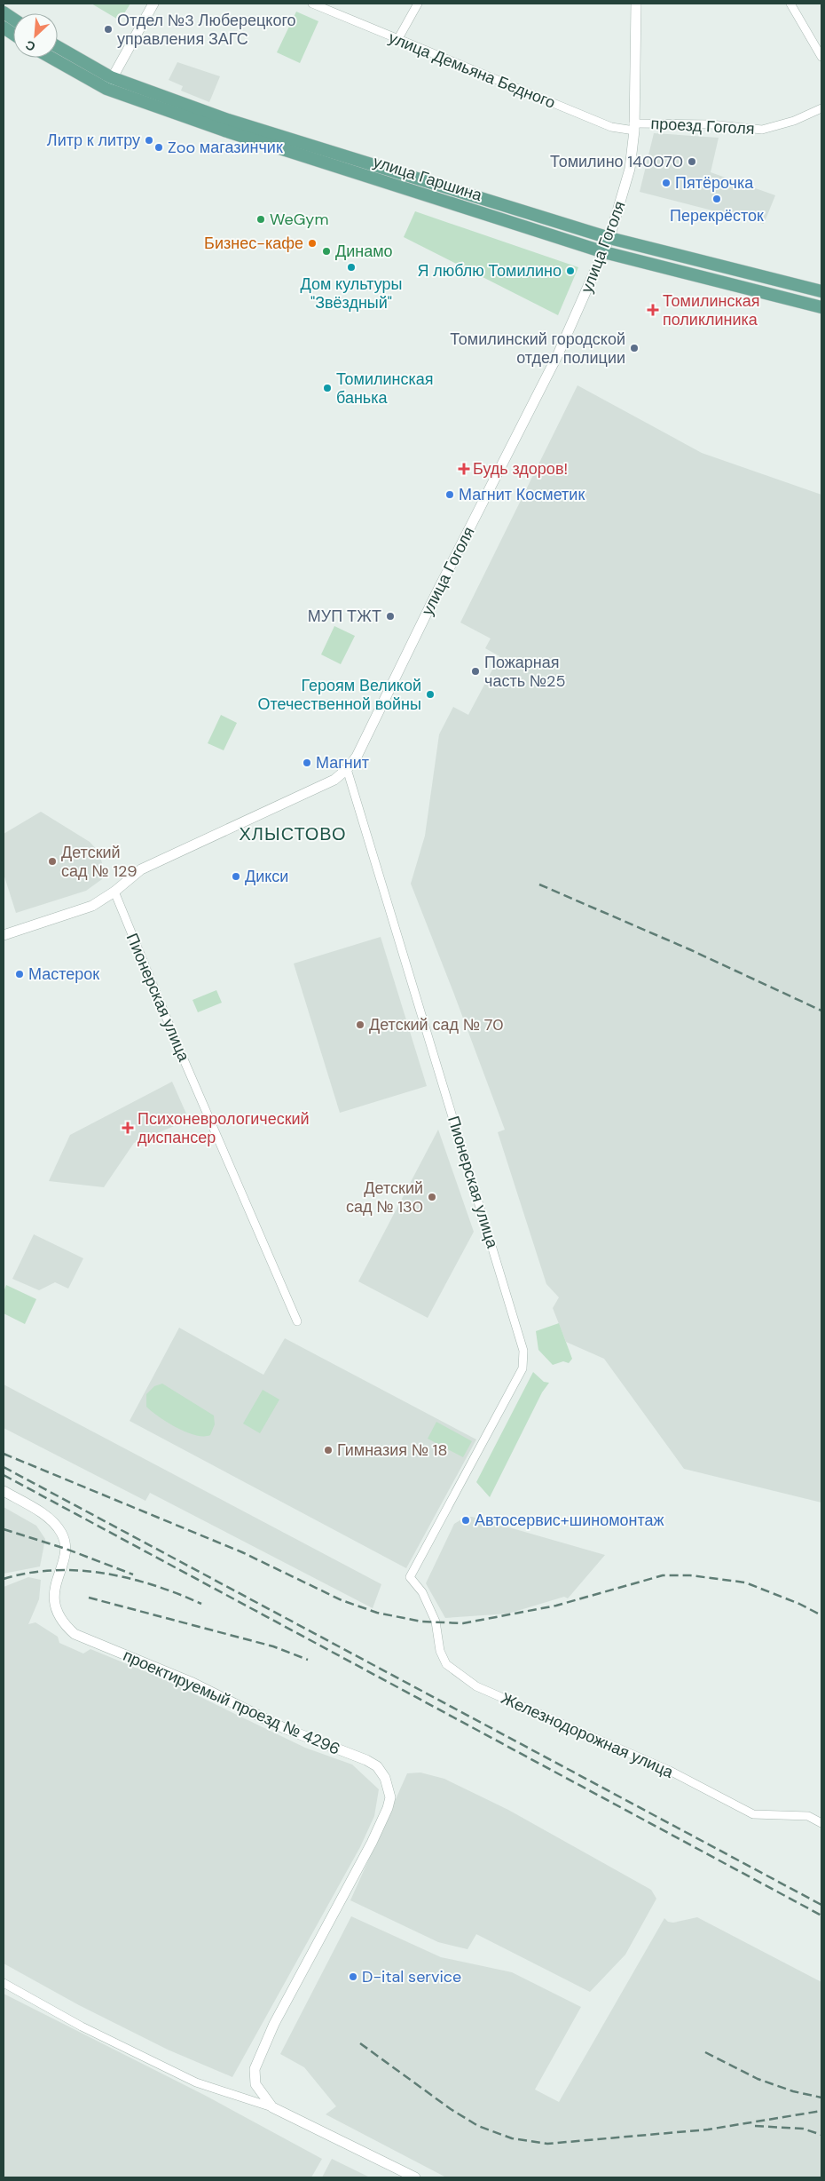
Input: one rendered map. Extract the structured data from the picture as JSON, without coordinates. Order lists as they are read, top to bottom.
{
  "streets": {
    "main road": ["улица Гаршина"],
    "street": [
      "улица Демьяна Бедного",
      "проезд Гоголя",
      "улица Гоголя",
      "Пионерская улица",
      "проектируемый проезд № 4296",
      "Железнодорожная улица"
    ]
  },
  "crossings": [
    ["улица Демьяна Бедного", "проезд Гоголя"],
    ["улица Демьяна Бедного", "улица Гоголя"],
    ["проезд Гоголя", "улица Гоголя"],
    ["улица Гаршина", "улица Гоголя"],
    ["улица Гоголя", "Пионерская улица"],
    ["Пионерская улица", "Железнодорожная улица"]
  ],
  "districts": ["ХЛЫСТОВО"],
  "places": {
    "other": [
      "Отдел №3 Люберецкого управления ЗАГС",
      "Литр к литру",
      "Zoo магазинчик",
      "Томилино 140070",
      "Пятёрочка",
      "Перекрёсток",
      "WeGym",
      "Бизнес-кафе",
      "Динамо",
      "Дом культуры \"Звёздный\"",
      "Я люблю Томилино",
      "Томилинский городской отдел полиции",
      "Томилинская банька",
      "Магнит Косметик",
      "МУП ТЖТ",
      "Пожарная часть №25",
      "Героям Великой Отечественной войны",
      "Магнит",
      "Детский сад № 129",
      "Дикси",
      "Мастерок",
      "Детский сад № 70",
      "Детский сад № 130",
      "Гимназия № 18",
      "Автосервис+шиномонтаж",
      "D-ital service"
    ],
    "health": ["Томилинская поликлиника", "Будь здоров!", "Психоневрологический диспансер"]
  },
  "north": "bottom left"
}
